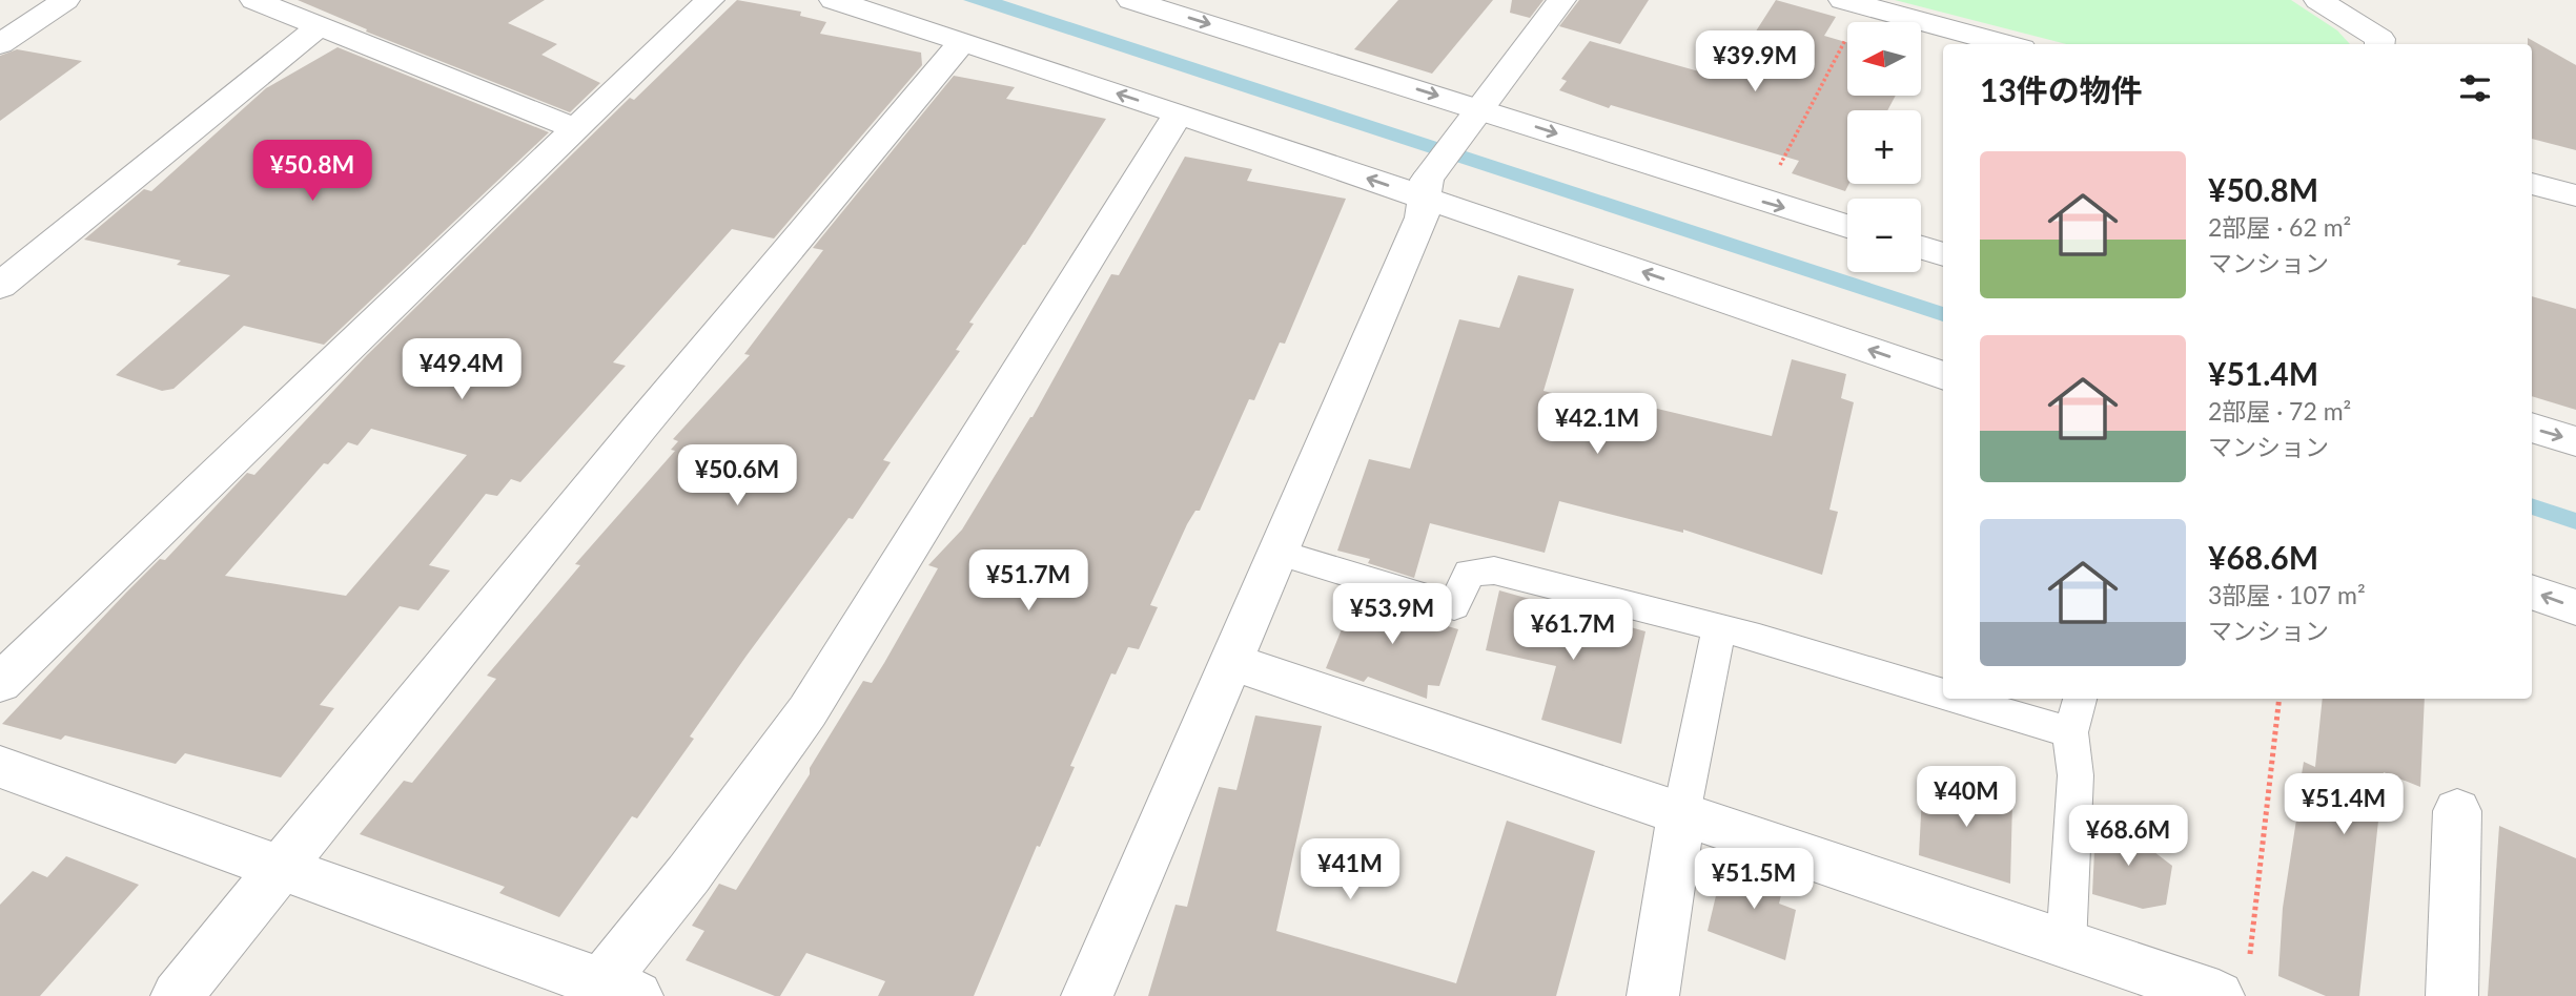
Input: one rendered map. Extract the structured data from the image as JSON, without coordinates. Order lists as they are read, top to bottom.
{
  "north": "left",
  "page": {
    "map_buttons": ["+", "−"],
    "price": [
      "¥39.9M",
      "¥50.8M",
      "¥49.4M",
      "¥42.1M",
      "¥50.6M",
      "¥51.7M",
      "¥53.9M",
      "¥61.7M",
      "¥40M",
      "¥51.4M",
      "¥68.6M",
      "¥41M",
      "¥51.5M"
    ],
    "heading": "13件の物件",
    "list": [
      {
        "name": "¥50.8M",
        "note": "2部屋 · 62 m² · マンション"
      },
      {
        "name": "¥51.4M",
        "note": "2部屋 · 72 m² · マンション"
      },
      {
        "name": "¥68.6M",
        "note": "3部屋 · 107 m² · マンション"
      }
    ]
  }
}
